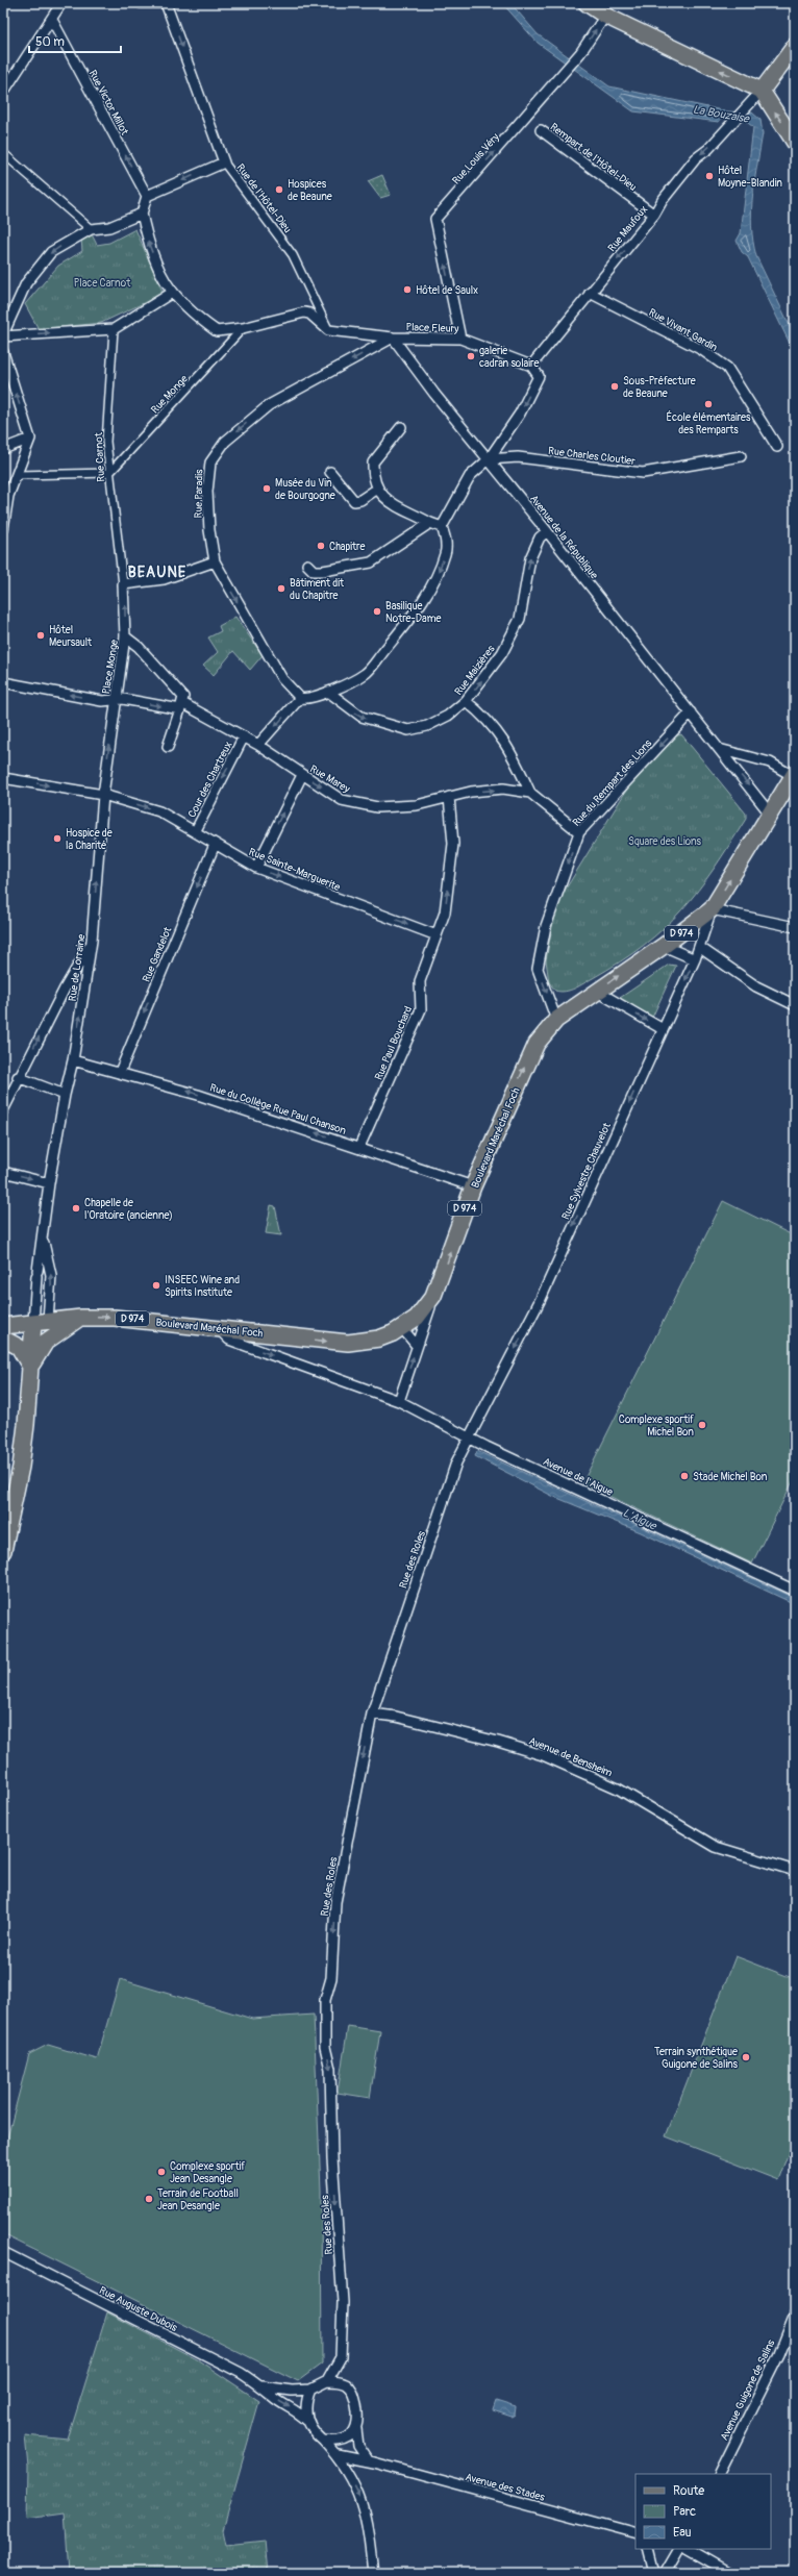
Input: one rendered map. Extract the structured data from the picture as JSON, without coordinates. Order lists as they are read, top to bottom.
{
  "streets": {
    "main road": ["D 974", "Boulevard Maréchal Foch"],
    "street": [
      "Rue Victor Millot",
      "Rempart de l'Hôtel-Dieu",
      "Rue Louis Véry",
      "Rue de l'Hôtel-Dieu",
      "Rue Maufoux",
      "Place Fleury",
      "Rue Vivant Gardin",
      "Rue Monge",
      "Rue Charles Cloutier",
      "Rue Carnot",
      "Rue Paradis",
      "Avenue de la République",
      "Place Monge",
      "Rue Maizières",
      "Rue Marey",
      "Cour des Chartreux",
      "Rue du Rempart des Lions",
      "Rue Sainte-Marguerite",
      "Rue Gandelot",
      "Rue de Lorraine",
      "Rue Paul Bouchard",
      "Rue du Collège Rue Paul Chanson",
      "Rue Sylvestre Chauvelot",
      "Avenue de l'Aigue",
      "Rue des Roles",
      "Avenue de Bensheim",
      "Rue Auguste Dubois",
      "Avenue Guigone de Salins",
      "Avenue des Stades"
    ]
  },
  "crossings": [
    ["Rempart de l'Hôtel-Dieu", "Rue Maufoux"],
    ["Rue Louis Véry", "Place Fleury"],
    ["Rue de l'Hôtel-Dieu", "Place Fleury"],
    ["Rue Maufoux", "Place Fleury"],
    ["Rue Maufoux", "Rue Vivant Gardin"],
    ["Place Fleury", "Rue Paradis"],
    ["Place Fleury", "Avenue de la République"],
    ["Rue Monge", "Rue Carnot"],
    ["Rue Charles Cloutier", "Avenue de la République"],
    ["Rue Paradis", "Avenue de la République"],
    ["Avenue de la République", "Rue Maizières"],
    ["Avenue de la République", "Rue du Rempart des Lions"],
    ["Avenue de la République", "D 974"],
    ["Avenue de la République", "Boulevard Maréchal Foch"],
    ["Place Monge", "Rue Marey"],
    ["Place Monge", "Cour des Chartreux"],
    ["Place Monge", "Rue de Lorraine"],
    ["Rue Marey", "Rue Paul Bouchard"],
    ["Cour des Chartreux", "Rue Sainte-Marguerite"],
    ["Rue du Rempart des Lions", "Boulevard Maréchal Foch"],
    ["Rue Sainte-Marguerite", "Rue Gandelot"],
    ["Rue Sainte-Marguerite", "Rue de Lorraine"],
    ["Rue Sainte-Marguerite", "Rue Paul Bouchard"],
    ["D 974", "Boulevard Maréchal Foch"],
    ["D 974", "Rue Sylvestre Chauvelot"],
    ["Rue Gandelot", "Rue du Collège Rue Paul Chanson"],
    ["Rue de Lorraine", "Rue du Collège Rue Paul Chanson"],
    ["Rue de Lorraine", "Boulevard Maréchal Foch"],
    ["Rue Paul Bouchard", "Rue du Collège Rue Paul Chanson"],
    ["Rue du Collège Rue Paul Chanson", "Boulevard Maréchal Foch"],
    ["Boulevard Maréchal Foch", "Rue Sylvestre Chauvelot"],
    ["Boulevard Maréchal Foch", "Avenue de l'Aigue"],
    ["Rue Sylvestre Chauvelot", "Avenue de l'Aigue"],
    ["Rue Sylvestre Chauvelot", "Rue des Roles"],
    ["Avenue de l'Aigue", "Rue des Roles"],
    ["Rue des Roles", "Avenue de Bensheim"],
    ["Rue des Roles", "Rue Auguste Dubois"]
  ],
  "one_way": [
    "Rue Victor Millot",
    "Rue Louis Véry",
    "Rue de l'Hôtel-Dieu",
    "Rue Maufoux",
    "Rue Marey",
    "Rue du Rempart des Lions",
    "Rue Sainte-Marguerite",
    "Rue Gandelot",
    "Rue Paul Bouchard",
    "Rue du Collège Rue Paul Chanson",
    "Boulevard Maréchal Foch",
    "Rue Sylvestre Chauvelot",
    "Rue des Roles"
  ],
  "districts": ["BEAUNE"],
  "water": ["La Bouzaise", "L'Aigue"],
  "parks": ["Place Carnot", "Square des Lions"],
  "places": [
    "Hôtel Moyne-Blandin",
    "Hospices de Beaune",
    "Hôtel de Saulx",
    "galerie cadran solaire",
    "Sous-Préfecture de Beaune",
    "École élémentaires des Remparts",
    "Musée du Vin de Bourgogne",
    "Chapitre",
    "Bâtiment dit du Chapitre",
    "Basilique Notre-Dame",
    "Hôtel Meursault",
    "Hospice de la Charité",
    "Chapelle de l'Oratoire (ancienne)",
    "INSEEC Wine and Spirits Institute",
    "Complexe sportif Michel Bon",
    "Stade Michel Bon",
    "Terrain synthétique Guigone de Salins",
    "Complexe sportif Jean Desangle",
    "Terrain de Football Jean Desangle"
  ],
  "legend": ["Route", "Parc", "Eau"],
  "scale_bar": "50 m"
}
